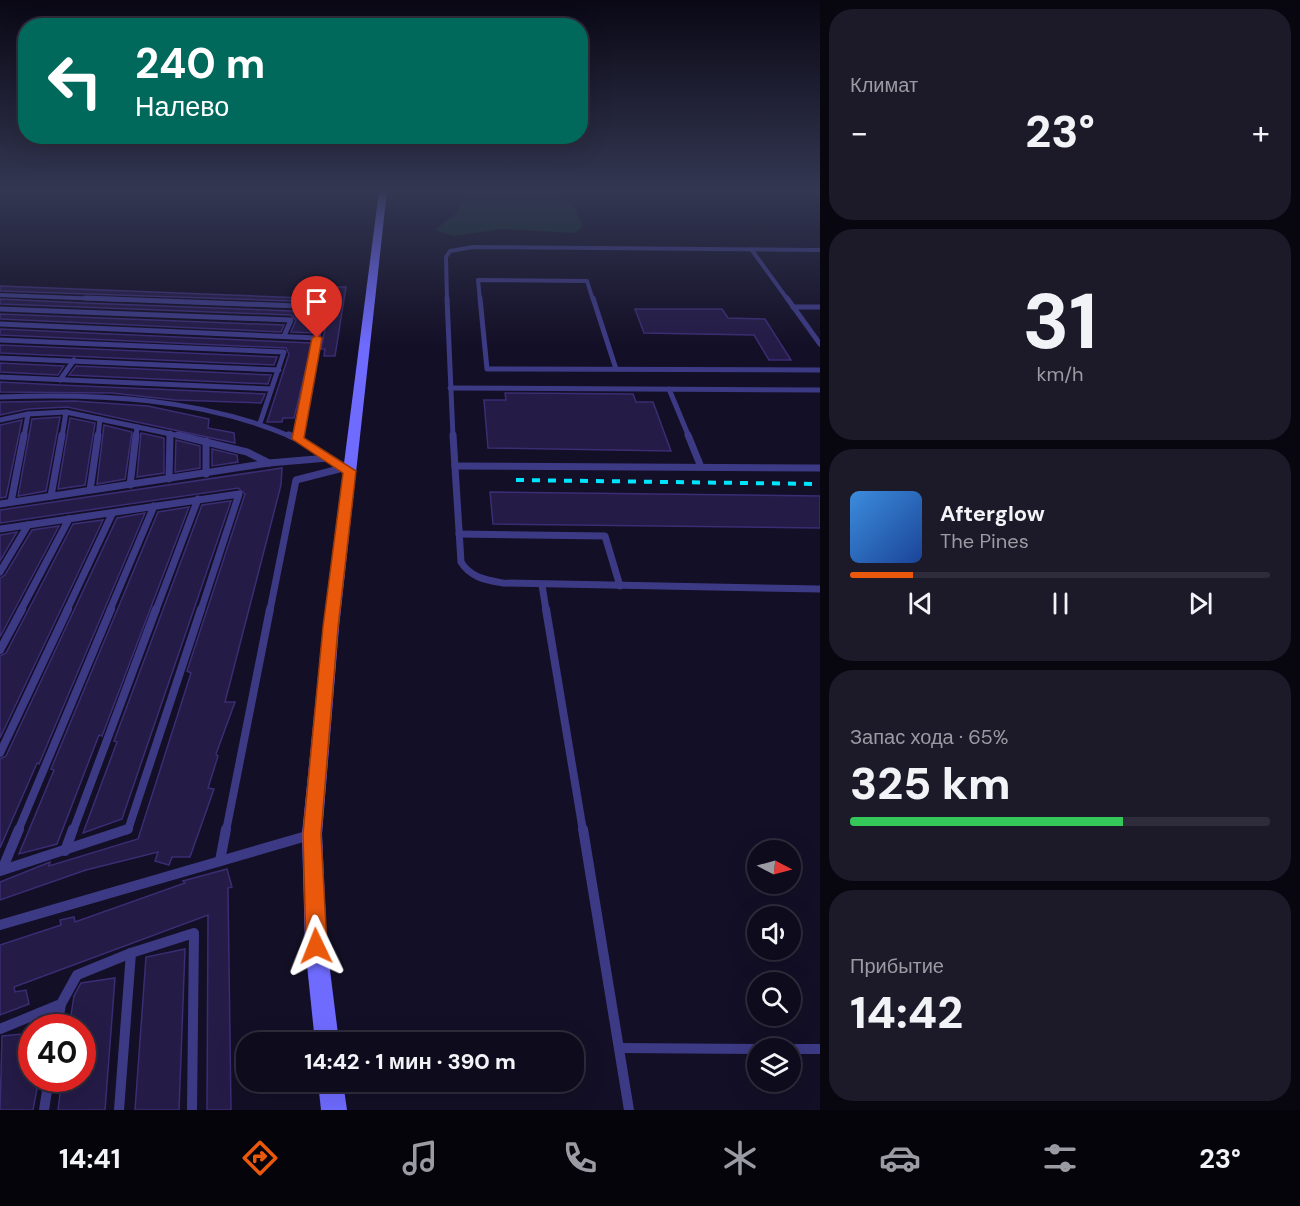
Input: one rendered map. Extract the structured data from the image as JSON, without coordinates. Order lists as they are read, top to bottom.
{
  "north": "right",
  "page": {
    "tile": [
      "Климат",
      ["31", "km/h"],
      ["Запас хода · 65%", "325 km"],
      ["Прибытие", "14:42"]
    ],
    "turn": ["240 m", "Налево"],
    "heat": ["−", "23°", "+"],
    "song": ["Afterglow", "The Pines"],
    "limit": "40",
    "trip": "14:42 · 1 мин · 390 m",
    "tabs": ["14:41", "23°"]
  }
}
